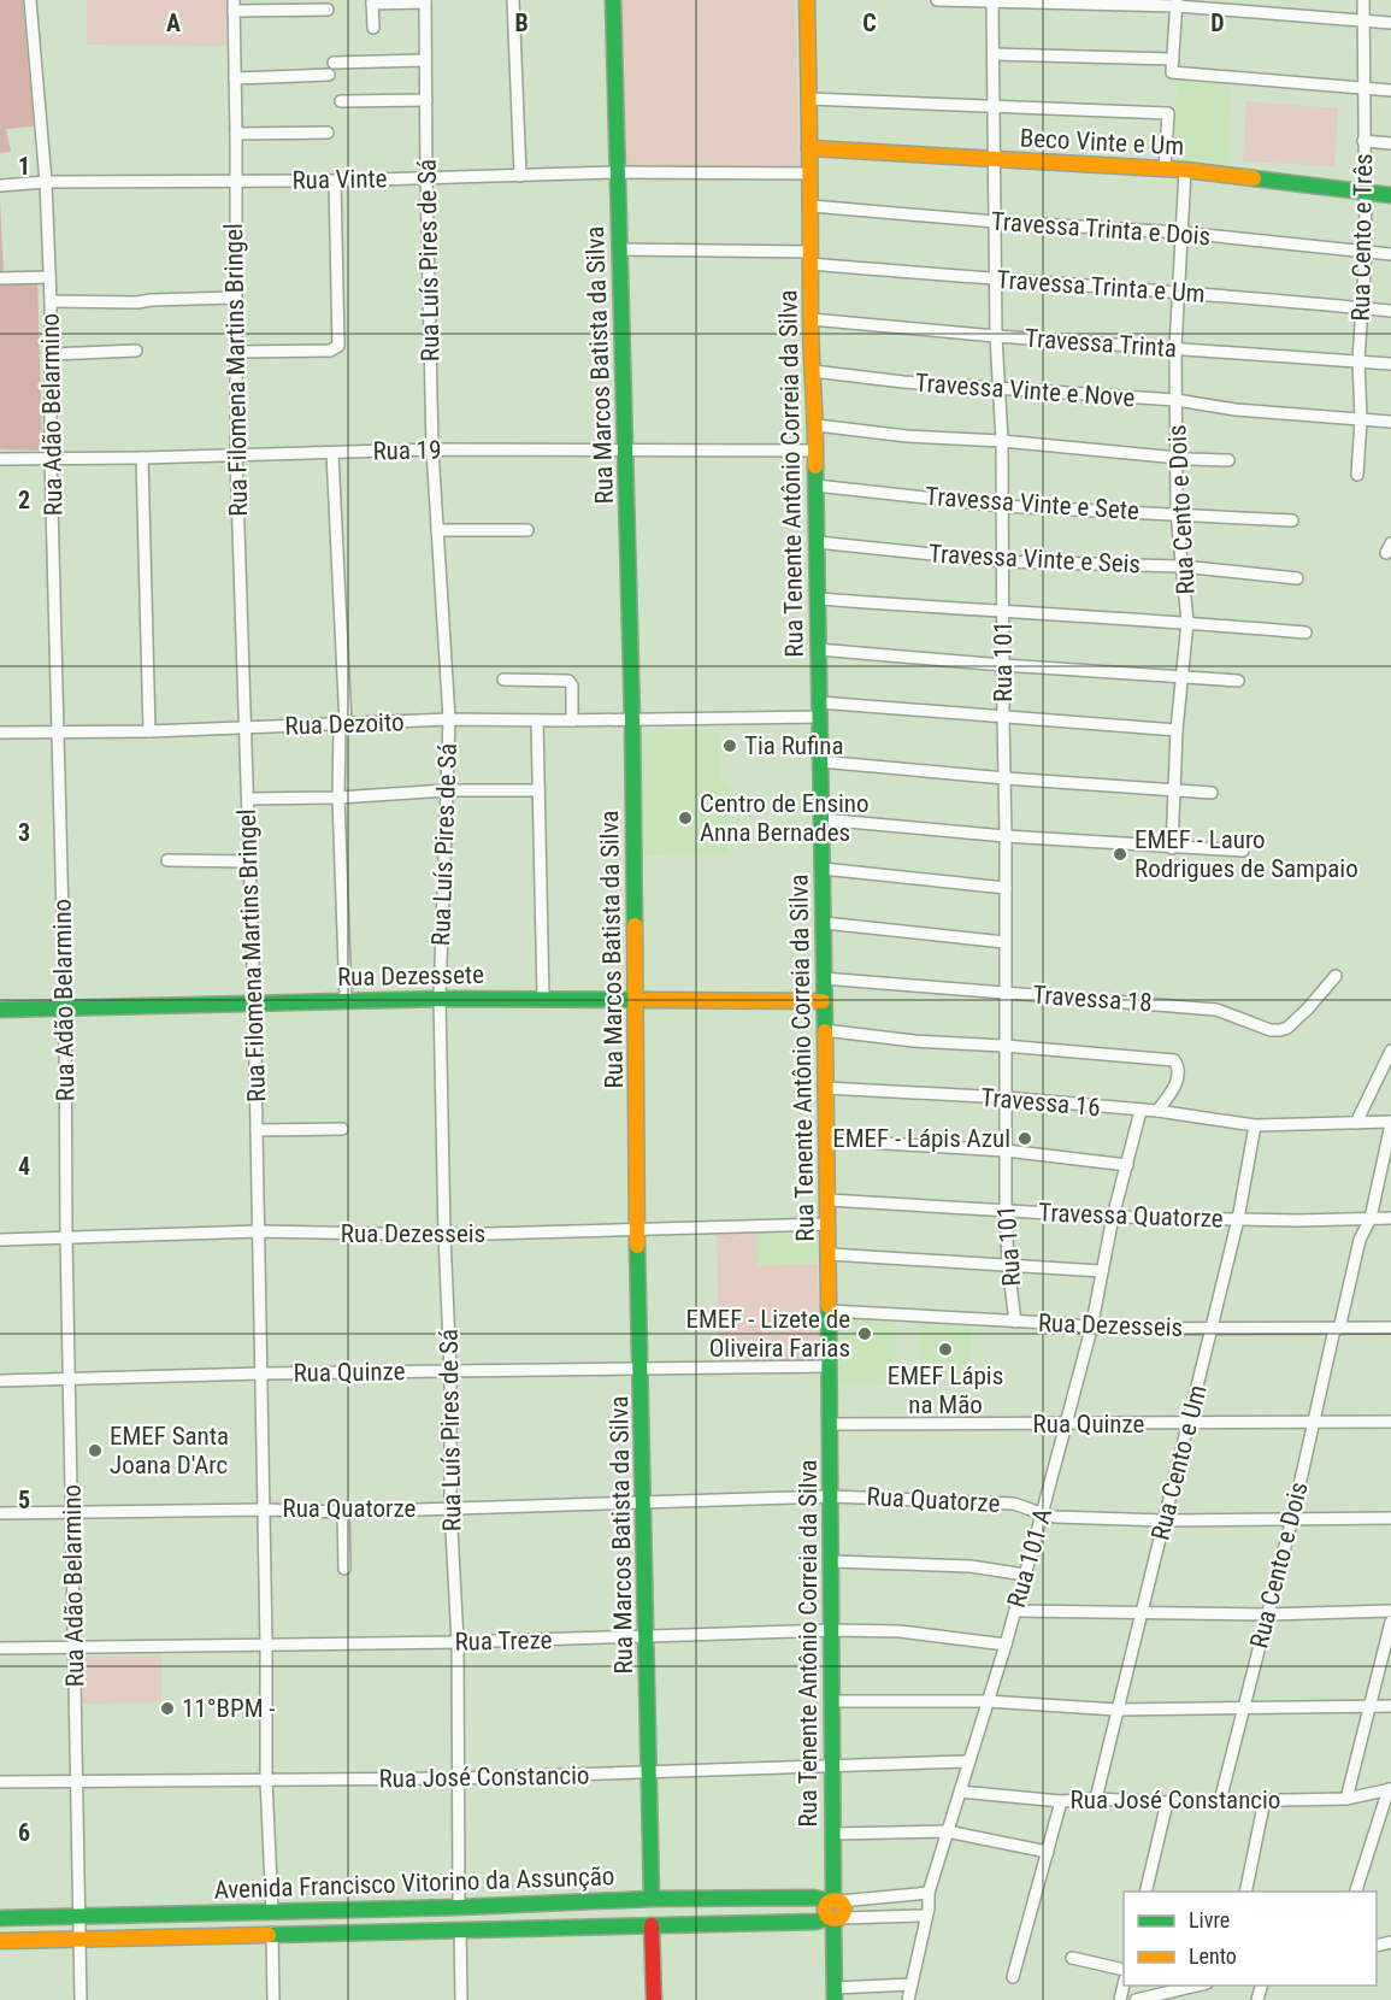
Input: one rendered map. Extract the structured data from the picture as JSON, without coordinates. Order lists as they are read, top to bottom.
{
  "streets": {
    "main road": [
      "Beco Vinte e Um",
      "Rua Marcos Batista da Silva",
      "Rua Tenente Antônio Correia da Silva",
      "Rua Dezessete",
      "Avenida Francisco Vitorino da Assunção"
    ],
    "street": [
      "Rua Vinte",
      "Travessa Trinta e Dois",
      "Rua Cento e Três",
      "Rua Luís Pires de Sá",
      "Travessa Trinta e Um",
      "Travessa Trinta",
      "Rua Filomena Martins Bringel",
      "Travessa Vinte e Nove",
      "Rua Adão Belarmino",
      "Rua 19",
      "Travessa Vinte e Sete",
      "Rua Cento e Dois",
      "Travessa Vinte e Seis",
      "Rua 101",
      "Rua Dezoito",
      "Travessa 18",
      "Travessa 16",
      "Travessa Quatorze",
      "Rua Dezesseis",
      "Rua Quinze",
      "Rua Cento e Um",
      "Rua Quatorze",
      "Rua 101 A",
      "Rua Treze",
      "Rua José Constancio"
    ]
  },
  "crossings": [
    ["Beco Vinte e Um", "Rua Cento e Três"],
    ["Beco Vinte e Um", "Rua Tenente Antônio Correia da Silva"],
    ["Beco Vinte e Um", "Rua Cento e Dois"],
    ["Beco Vinte e Um", "Rua 101"],
    ["Rua Vinte", "Rua Luís Pires de Sá"],
    ["Rua Vinte", "Rua Marcos Batista da Silva"],
    ["Rua Vinte", "Rua Filomena Martins Bringel"],
    ["Rua Vinte", "Rua Adão Belarmino"],
    ["Rua Vinte", "Rua Tenente Antônio Correia da Silva"],
    ["Travessa Trinta e Dois", "Rua Cento e Três"],
    ["Travessa Trinta e Dois", "Rua Tenente Antônio Correia da Silva"],
    ["Travessa Trinta e Dois", "Rua Cento e Dois"],
    ["Travessa Trinta e Dois", "Rua 101"],
    ["Rua Cento e Três", "Travessa Trinta e Um"],
    ["Rua Cento e Três", "Travessa Trinta"],
    ["Rua Cento e Três", "Travessa Vinte e Nove"],
    ["Rua Luís Pires de Sá", "Rua 19"],
    ["Rua Luís Pires de Sá", "Rua Dezoito"],
    ["Rua Luís Pires de Sá", "Rua Dezessete"],
    ["Rua Luís Pires de Sá", "Rua Dezesseis"],
    ["Rua Luís Pires de Sá", "Rua Quinze"],
    ["Rua Luís Pires de Sá", "Rua Quatorze"],
    ["Rua Luís Pires de Sá", "Rua Treze"],
    ["Rua Luís Pires de Sá", "Rua José Constancio"],
    ["Rua Luís Pires de Sá", "Avenida Francisco Vitorino da Assunção"],
    ["Travessa Trinta e Um", "Rua Marcos Batista da Silva"],
    ["Travessa Trinta e Um", "Rua Tenente Antônio Correia da Silva"],
    ["Travessa Trinta e Um", "Rua Cento e Dois"],
    ["Travessa Trinta e Um", "Rua 101"],
    ["Travessa Trinta", "Rua Tenente Antônio Correia da Silva"],
    ["Travessa Trinta", "Rua Cento e Dois"],
    ["Travessa Trinta", "Rua 101"],
    ["Rua Marcos Batista da Silva", "Rua 19"],
    ["Rua Marcos Batista da Silva", "Rua Dezoito"],
    ["Rua Marcos Batista da Silva", "Rua Dezessete"],
    ["Rua Marcos Batista da Silva", "Rua Dezesseis"],
    ["Rua Marcos Batista da Silva", "Rua Quinze"],
    ["Rua Marcos Batista da Silva", "Rua Quatorze"],
    ["Rua Marcos Batista da Silva", "Rua Treze"],
    ["Rua Marcos Batista da Silva", "Rua José Constancio"],
    ["Rua Marcos Batista da Silva", "Avenida Francisco Vitorino da Assunção"],
    ["Rua Filomena Martins Bringel", "Rua 19"],
    ["Rua Filomena Martins Bringel", "Rua Dezoito"],
    ["Rua Filomena Martins Bringel", "Rua Dezessete"],
    ["Rua Filomena Martins Bringel", "Rua Dezesseis"],
    ["Rua Filomena Martins Bringel", "Rua Quinze"],
    ["Rua Filomena Martins Bringel", "Rua Quatorze"],
    ["Rua Filomena Martins Bringel", "Rua Treze"],
    ["Rua Filomena Martins Bringel", "Rua José Constancio"],
    ["Rua Filomena Martins Bringel", "Avenida Francisco Vitorino da Assunção"],
    ["Travessa Vinte e Nove", "Rua Tenente Antônio Correia da Silva"],
    ["Travessa Vinte e Nove", "Rua Cento e Dois"],
    ["Travessa Vinte e Nove", "Rua 101"],
    ["Rua Adão Belarmino", "Rua 19"],
    ["Rua Adão Belarmino", "Rua Dezoito"],
    ["Rua Adão Belarmino", "Rua Dezessete"],
    ["Rua Adão Belarmino", "Rua Dezesseis"],
    ["Rua Adão Belarmino", "Rua Quinze"],
    ["Rua Adão Belarmino", "Rua Quatorze"],
    ["Rua Adão Belarmino", "Rua Treze"],
    ["Rua Adão Belarmino", "Rua José Constancio"],
    ["Rua Adão Belarmino", "Avenida Francisco Vitorino da Assunção"],
    ["Rua 19", "Rua Tenente Antônio Correia da Silva"],
    ["Rua Tenente Antônio Correia da Silva", "Travessa Vinte e Sete"],
    ["Rua Tenente Antônio Correia da Silva", "Travessa Vinte e Seis"],
    ["Rua Tenente Antônio Correia da Silva", "Rua Dezoito"],
    ["Rua Tenente Antônio Correia da Silva", "Rua Dezessete"],
    ["Rua Tenente Antônio Correia da Silva", "Travessa 18"],
    ["Rua Tenente Antônio Correia da Silva", "Travessa 16"],
    ["Rua Tenente Antônio Correia da Silva", "Travessa Quatorze"],
    ["Rua Tenente Antônio Correia da Silva", "Rua Dezesseis"],
    ["Rua Tenente Antônio Correia da Silva", "Rua Quinze"],
    ["Rua Tenente Antônio Correia da Silva", "Rua Quatorze"],
    ["Rua Tenente Antônio Correia da Silva", "Rua Treze"],
    ["Rua Tenente Antônio Correia da Silva", "Rua José Constancio"],
    ["Rua Tenente Antônio Correia da Silva", "Avenida Francisco Vitorino da Assunção"],
    ["Travessa Vinte e Sete", "Rua Cento e Dois"],
    ["Travessa Vinte e Sete", "Rua 101"],
    ["Rua Cento e Dois", "Travessa Vinte e Seis"],
    ["Rua Cento e Dois", "Rua Dezoito"],
    ["Rua Cento e Dois", "Travessa Quatorze"],
    ["Rua Cento e Dois", "Rua Dezesseis"],
    ["Rua Cento e Dois", "Rua Quinze"],
    ["Rua Cento e Dois", "Rua Quatorze"],
    ["Rua Cento e Dois", "Rua José Constancio"],
    ["Travessa Vinte e Seis", "Rua 101"],
    ["Rua 101", "Rua Dezoito"],
    ["Rua 101", "Travessa 18"],
    ["Rua 101", "Travessa 16"],
    ["Rua 101", "Travessa Quatorze"],
    ["Rua 101", "Rua Dezesseis"],
    ["Travessa 16", "Rua Cento e Um"],
    ["Travessa 16", "Rua 101 A"],
    ["Travessa Quatorze", "Rua Cento e Um"],
    ["Travessa Quatorze", "Rua 101 A"],
    ["Rua Dezesseis", "Rua Cento e Um"],
    ["Rua Dezesseis", "Rua 101 A"],
    ["Rua Quinze", "Rua Cento e Um"],
    ["Rua Quinze", "Rua 101 A"],
    ["Rua Cento e Um", "Rua Quatorze"],
    ["Rua Cento e Um", "Rua José Constancio"],
    ["Rua Quatorze", "Rua 101 A"],
    ["Rua 101 A", "Rua Treze"],
    ["Rua 101 A", "Rua José Constancio"]
  ],
  "places": [
    "Tia Rufina",
    "Centro de Ensino Anna Bernades",
    "EMEF - Lauro Rodrigues de Sampaio",
    "EMEF - Lápis Azul",
    "EMEF - Lizete de Oliveira Farias",
    "EMEF Lápis na Mão",
    "EMEF Santa Joana D'Arc",
    "11°BPM -"
  ],
  "legend": ["Livre", "Lento"],
  "grid": {
    "columns": [
      "A",
      "B",
      "C",
      "D"
    ],
    "rows": [
      "1",
      "2",
      "3",
      "4",
      "5",
      "6"
    ]
  }
}
